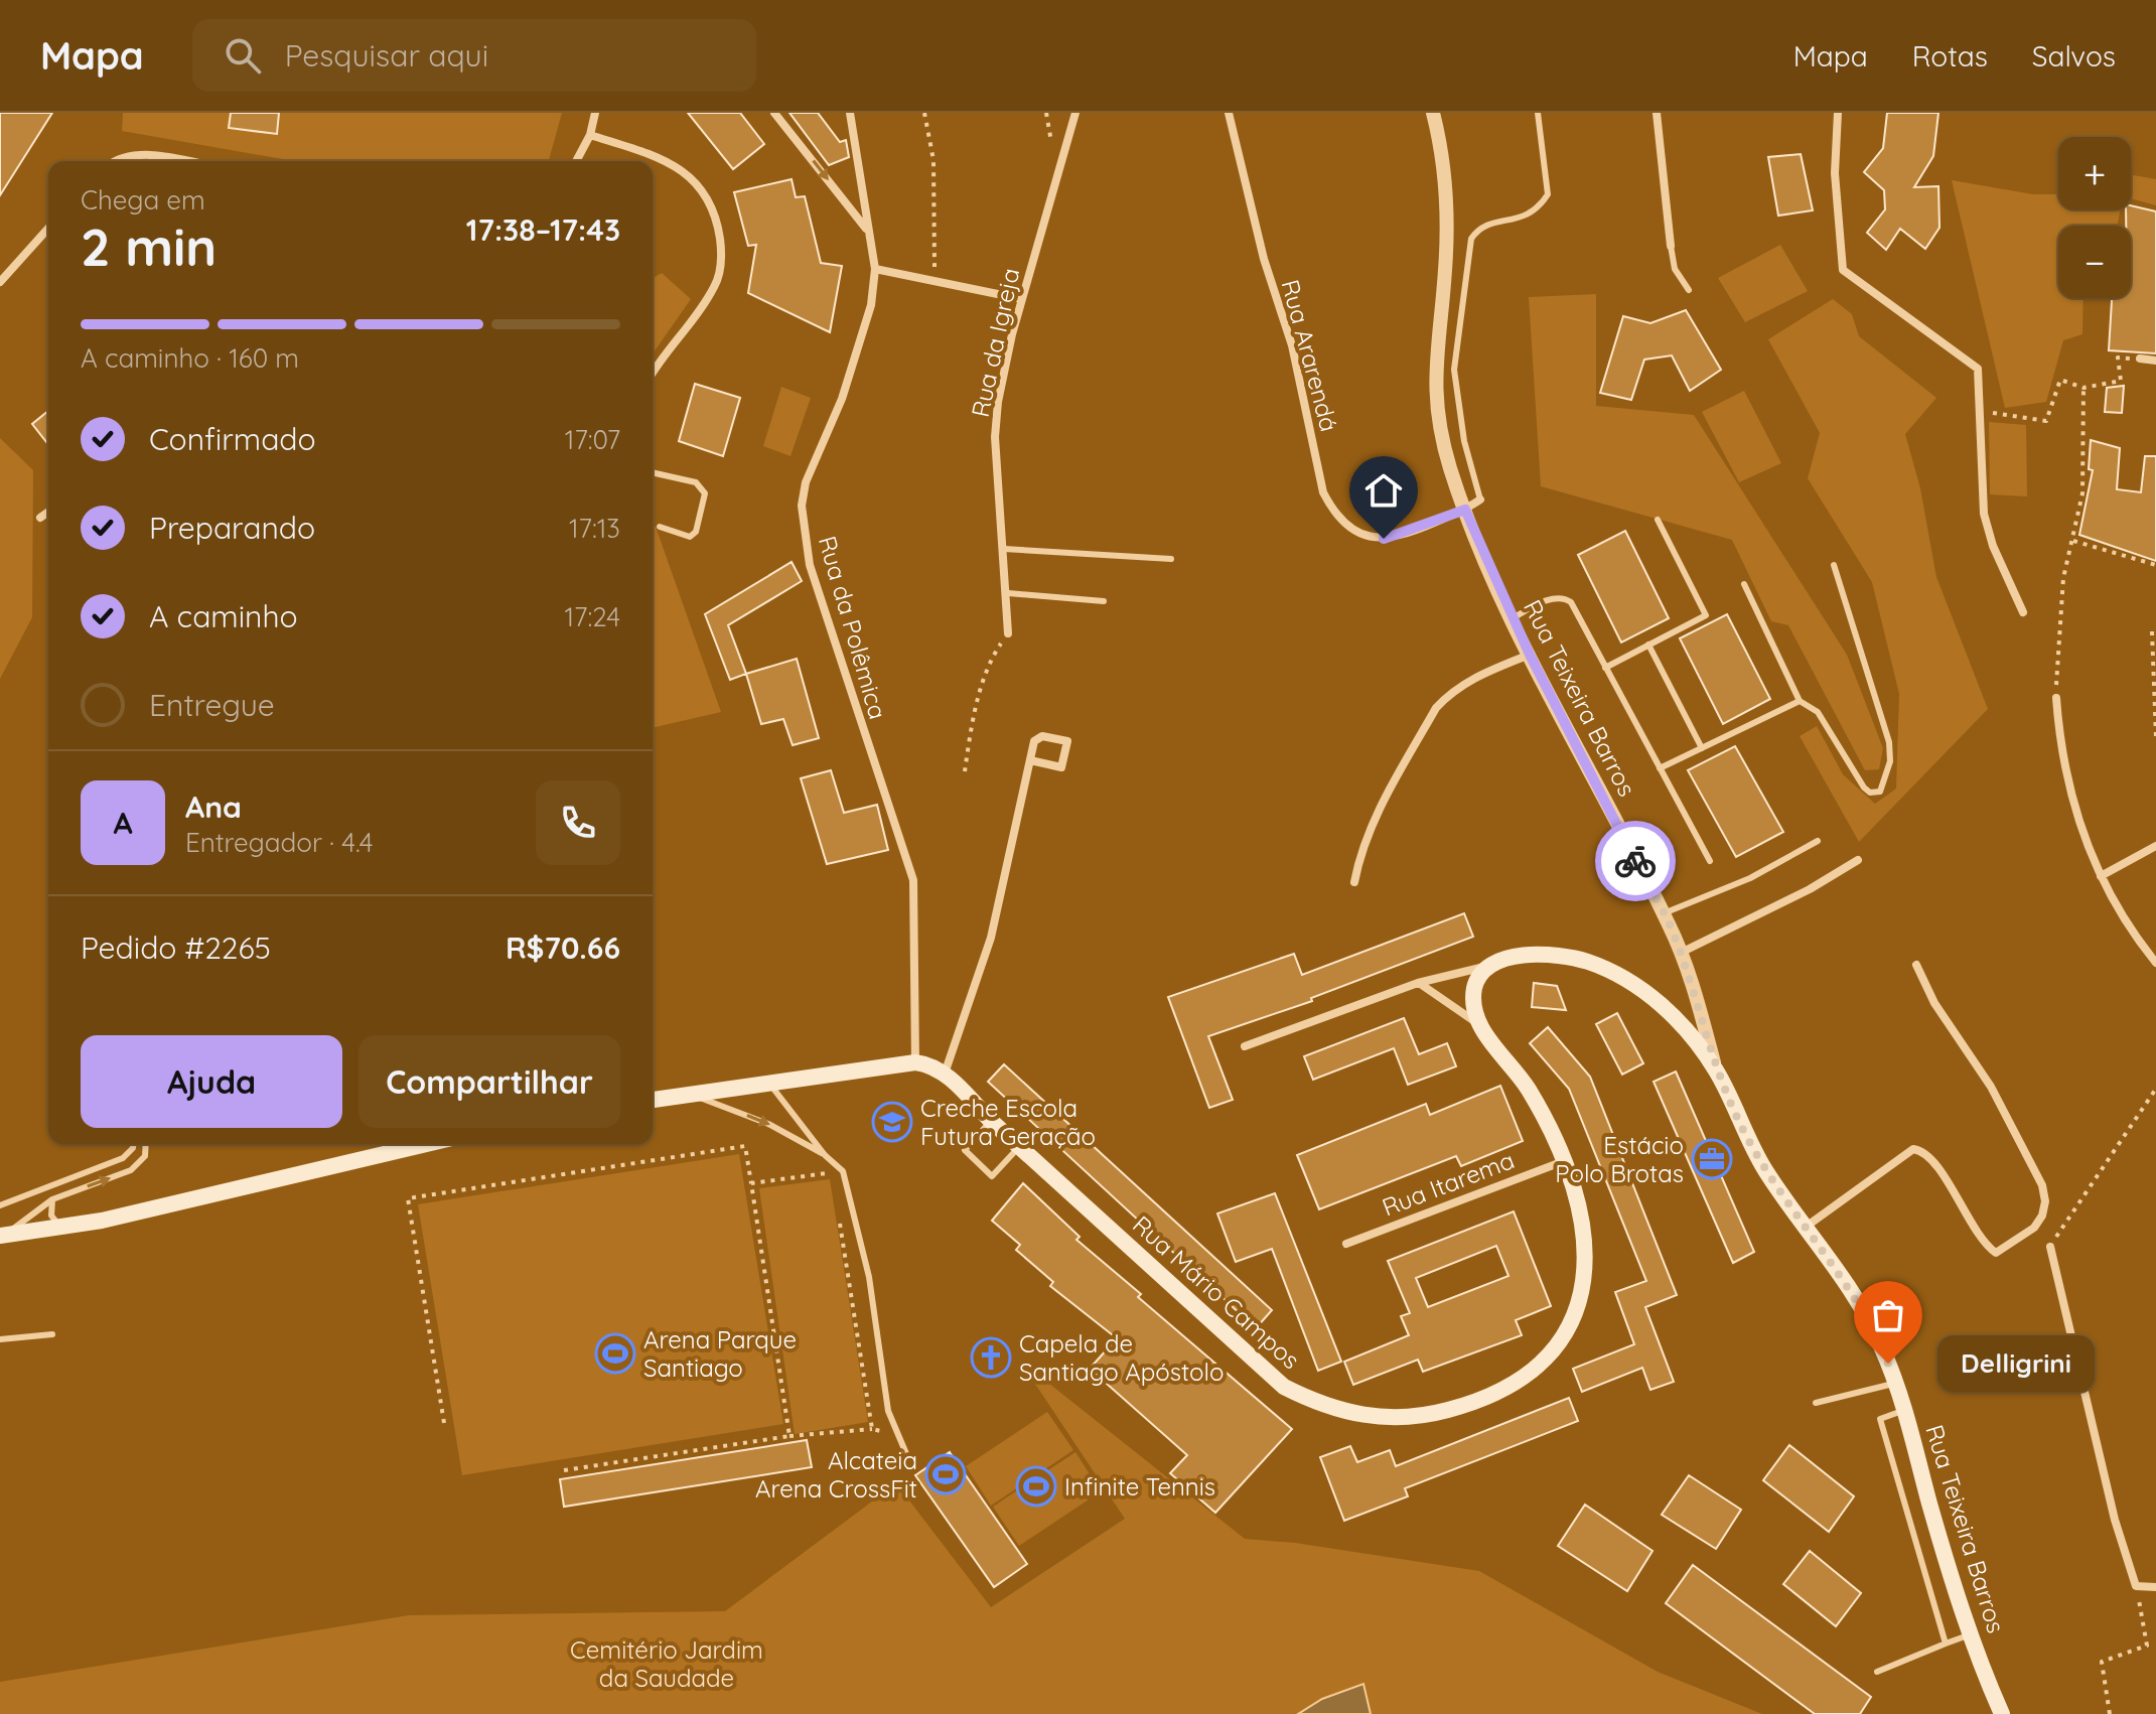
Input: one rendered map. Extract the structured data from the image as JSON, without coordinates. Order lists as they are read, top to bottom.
{
  "streets": {
    "main road": ["Rua Teixeira Barros", "Rua Mário Campos"],
    "street": [
      "Rua da Igreja",
      "Rua Ararendá",
      "Rua da Polêmica",
      "Rua Itarema"
    ]
  },
  "crossings": [
    ["Rua Ararendá", "Rua Teixeira Barros"],
    ["Rua Itarema", "Rua Mário Campos"]
  ],
  "parks": ["Cemitério Jardim da Saudade"],
  "places": {
    "school or university": ["Creche Escola Futura Geração"],
    "office": ["Estácio Polo Brotas"],
    "sports": ["Arena Parque Santiago", "Alcateia Arena CrossFit", "Infinite Tennis"],
    "church": ["Capela de Santiago Apóstolo"],
    "other": ["Delligrini"]
  },
  "page": {
    "header": "Mapa",
    "search": "Pesquisar aqui",
    "nav": ["Mapa", "Rotas", "Salvos"],
    "map_buttons": ["+", "−"],
    "heading": ["2 min", "Chega em", "17:38–17:43"],
    "panel": [
      "Ana",
      "Entregador · 4.4",
      "Pedido #2265",
      "R$70.66"
    ],
    "bar": "A caminho · 160 m",
    "list": [
      ["Confirmado", "17:07"],
      ["Preparando", "17:13"],
      ["A caminho", "17:24"],
      "Entregue"
    ],
    "round": "A",
    "buttons": ["Ajuda", "Compartilhar"],
    "bubble": "Delligrini"
  }
}
